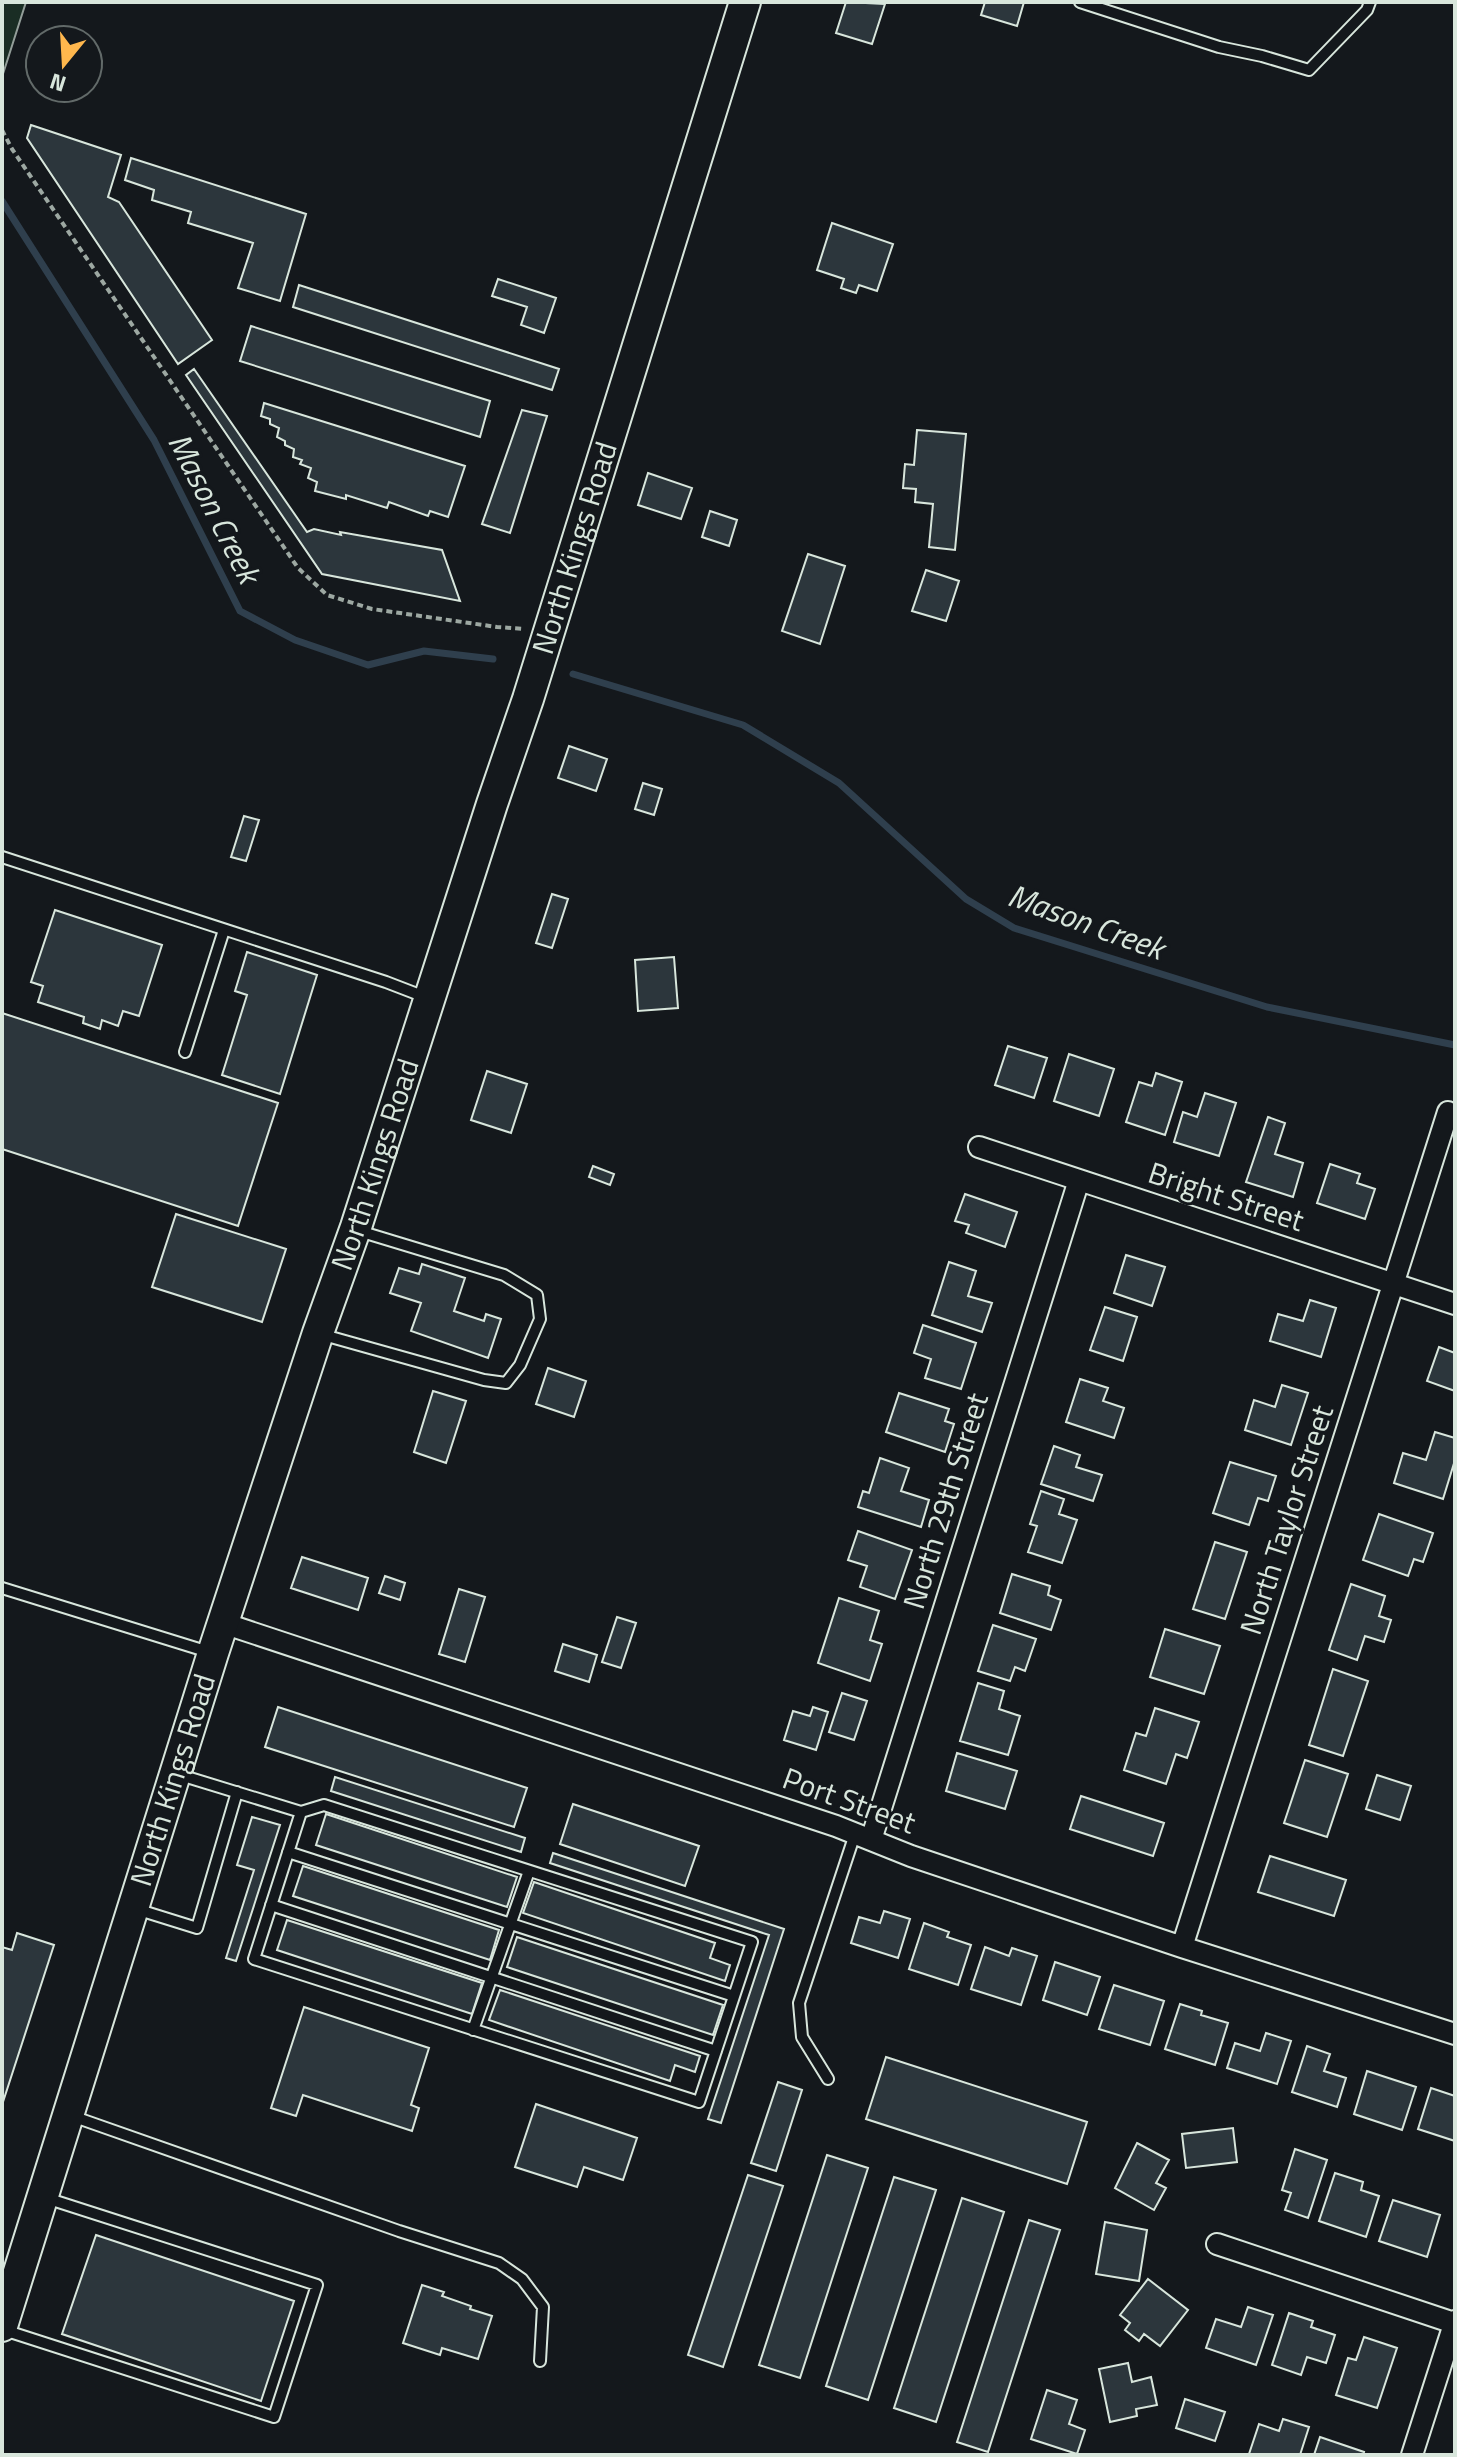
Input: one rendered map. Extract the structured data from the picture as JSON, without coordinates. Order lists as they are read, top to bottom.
{
  "streets": {
    "main road": ["North Kings Road"],
    "street": [
      "Bright Street",
      "North 29th Street",
      "North Taylor Street",
      "Port Street"
    ]
  },
  "crossings": [
    ["North Kings Road", "Port Street"],
    ["Bright Street", "North 29th Street"],
    ["Bright Street", "North Taylor Street"],
    ["North 29th Street", "Port Street"],
    ["North Taylor Street", "Port Street"]
  ],
  "water": ["Mason Creek"],
  "north": "bottom"
}
